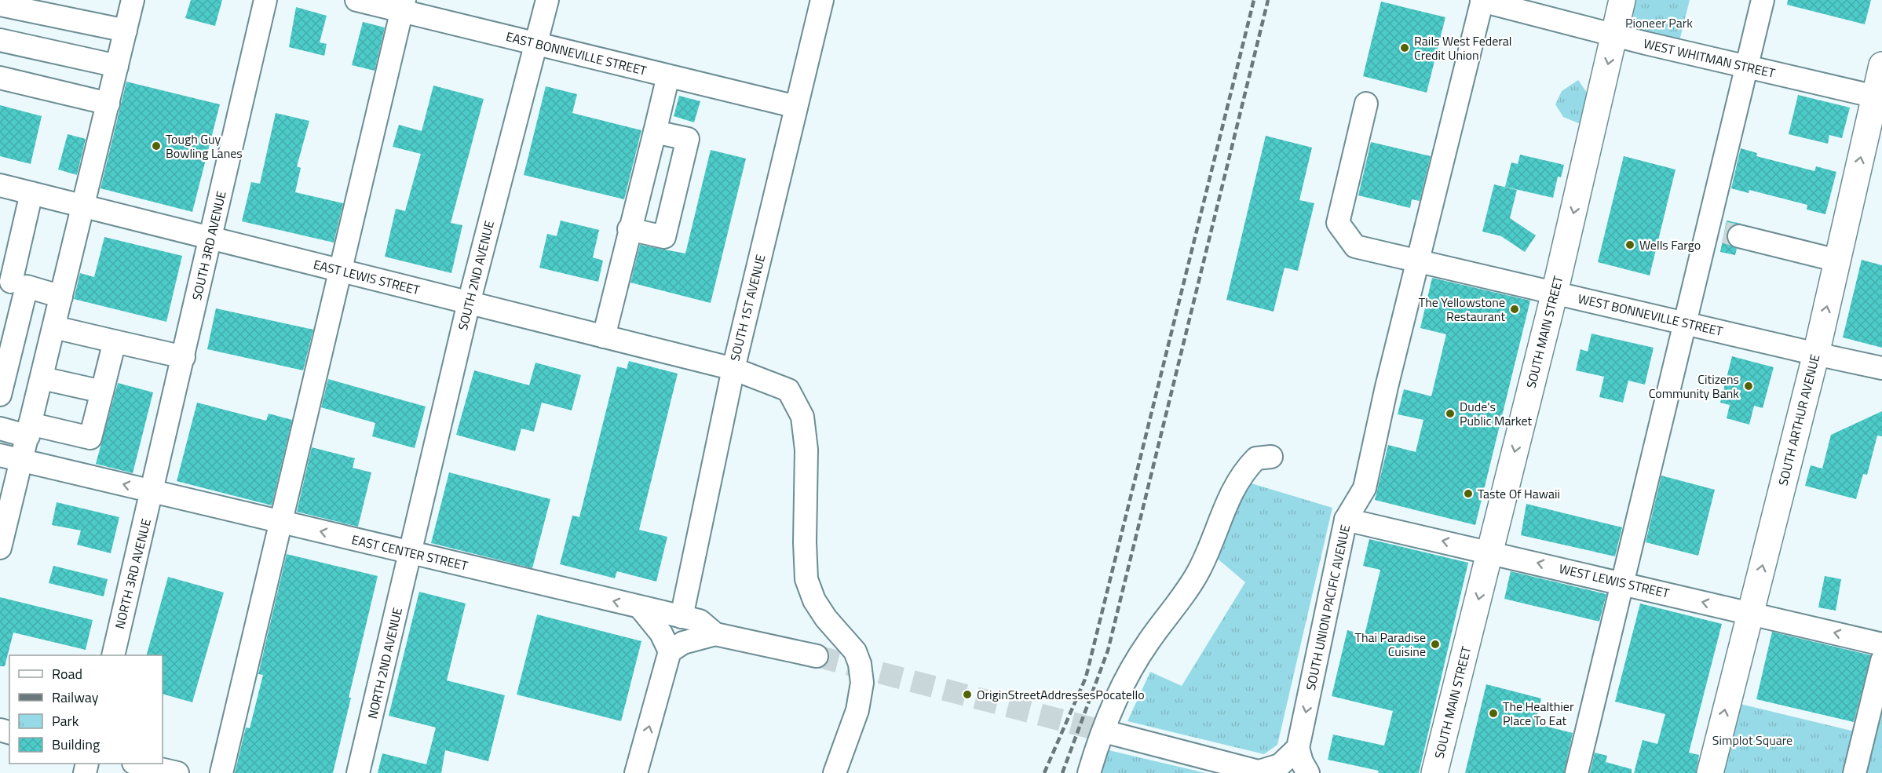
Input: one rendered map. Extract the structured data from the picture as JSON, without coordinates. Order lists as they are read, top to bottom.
{
  "streets": {
    "main road": ["SOUTH MAIN STREET", "SOUTH ARTHUR AVENUE"],
    "street": [
      "EAST BONNEVILLE STREET",
      "WEST WHITMAN STREET",
      "SOUTH 3RD AVENUE",
      "SOUTH 2ND AVENUE",
      "EAST LEWIS STREET",
      "SOUTH 1ST AVENUE",
      "WEST BONNEVILLE STREET",
      "EAST CENTER STREET",
      "NORTH 3RD AVENUE",
      "WEST LEWIS STREET",
      "SOUTH UNION PACIFIC AVENUE",
      "NORTH 2ND AVENUE"
    ]
  },
  "crossings": [
    ["EAST BONNEVILLE STREET", "SOUTH 2ND AVENUE"],
    ["EAST BONNEVILLE STREET", "SOUTH 1ST AVENUE"],
    ["WEST WHITMAN STREET", "SOUTH MAIN STREET"],
    ["WEST WHITMAN STREET", "SOUTH ARTHUR AVENUE"],
    ["WEST WHITMAN STREET", "SOUTH UNION PACIFIC AVENUE"],
    ["SOUTH 3RD AVENUE", "EAST LEWIS STREET"],
    ["SOUTH 3RD AVENUE", "EAST CENTER STREET"],
    ["SOUTH 3RD AVENUE", "NORTH 3RD AVENUE"],
    ["SOUTH 2ND AVENUE", "EAST LEWIS STREET"],
    ["SOUTH 2ND AVENUE", "EAST CENTER STREET"],
    ["SOUTH 2ND AVENUE", "NORTH 2ND AVENUE"],
    ["EAST LEWIS STREET", "SOUTH 1ST AVENUE"],
    ["SOUTH 1ST AVENUE", "EAST CENTER STREET"],
    ["WEST BONNEVILLE STREET", "SOUTH MAIN STREET"],
    ["WEST BONNEVILLE STREET", "SOUTH ARTHUR AVENUE"],
    ["WEST BONNEVILLE STREET", "SOUTH UNION PACIFIC AVENUE"],
    ["SOUTH MAIN STREET", "WEST LEWIS STREET"],
    ["SOUTH ARTHUR AVENUE", "WEST LEWIS STREET"],
    ["EAST CENTER STREET", "NORTH 3RD AVENUE"],
    ["EAST CENTER STREET", "NORTH 2ND AVENUE"],
    ["WEST LEWIS STREET", "SOUTH UNION PACIFIC AVENUE"]
  ],
  "one_way": ["SOUTH MAIN STREET", "SOUTH ARTHUR AVENUE", "WEST LEWIS STREET"],
  "parks": ["Pioneer Park", "Simplot Square"],
  "places": [
    "Rails West Federal Credit Union",
    "Tough Guy Bowling Lanes",
    "Wells Fargo",
    "The Yellowstone Restaurant",
    "Citizens Community Bank",
    "Dude's Public Market",
    "Taste Of Hawaii",
    "Thai Paradise Cuisine",
    "OriginStreetAddressesPocatello",
    "The Healthier Place To Eat"
  ],
  "legend": [
    "Road",
    "Railway",
    "Park",
    "Building"
  ]
}
